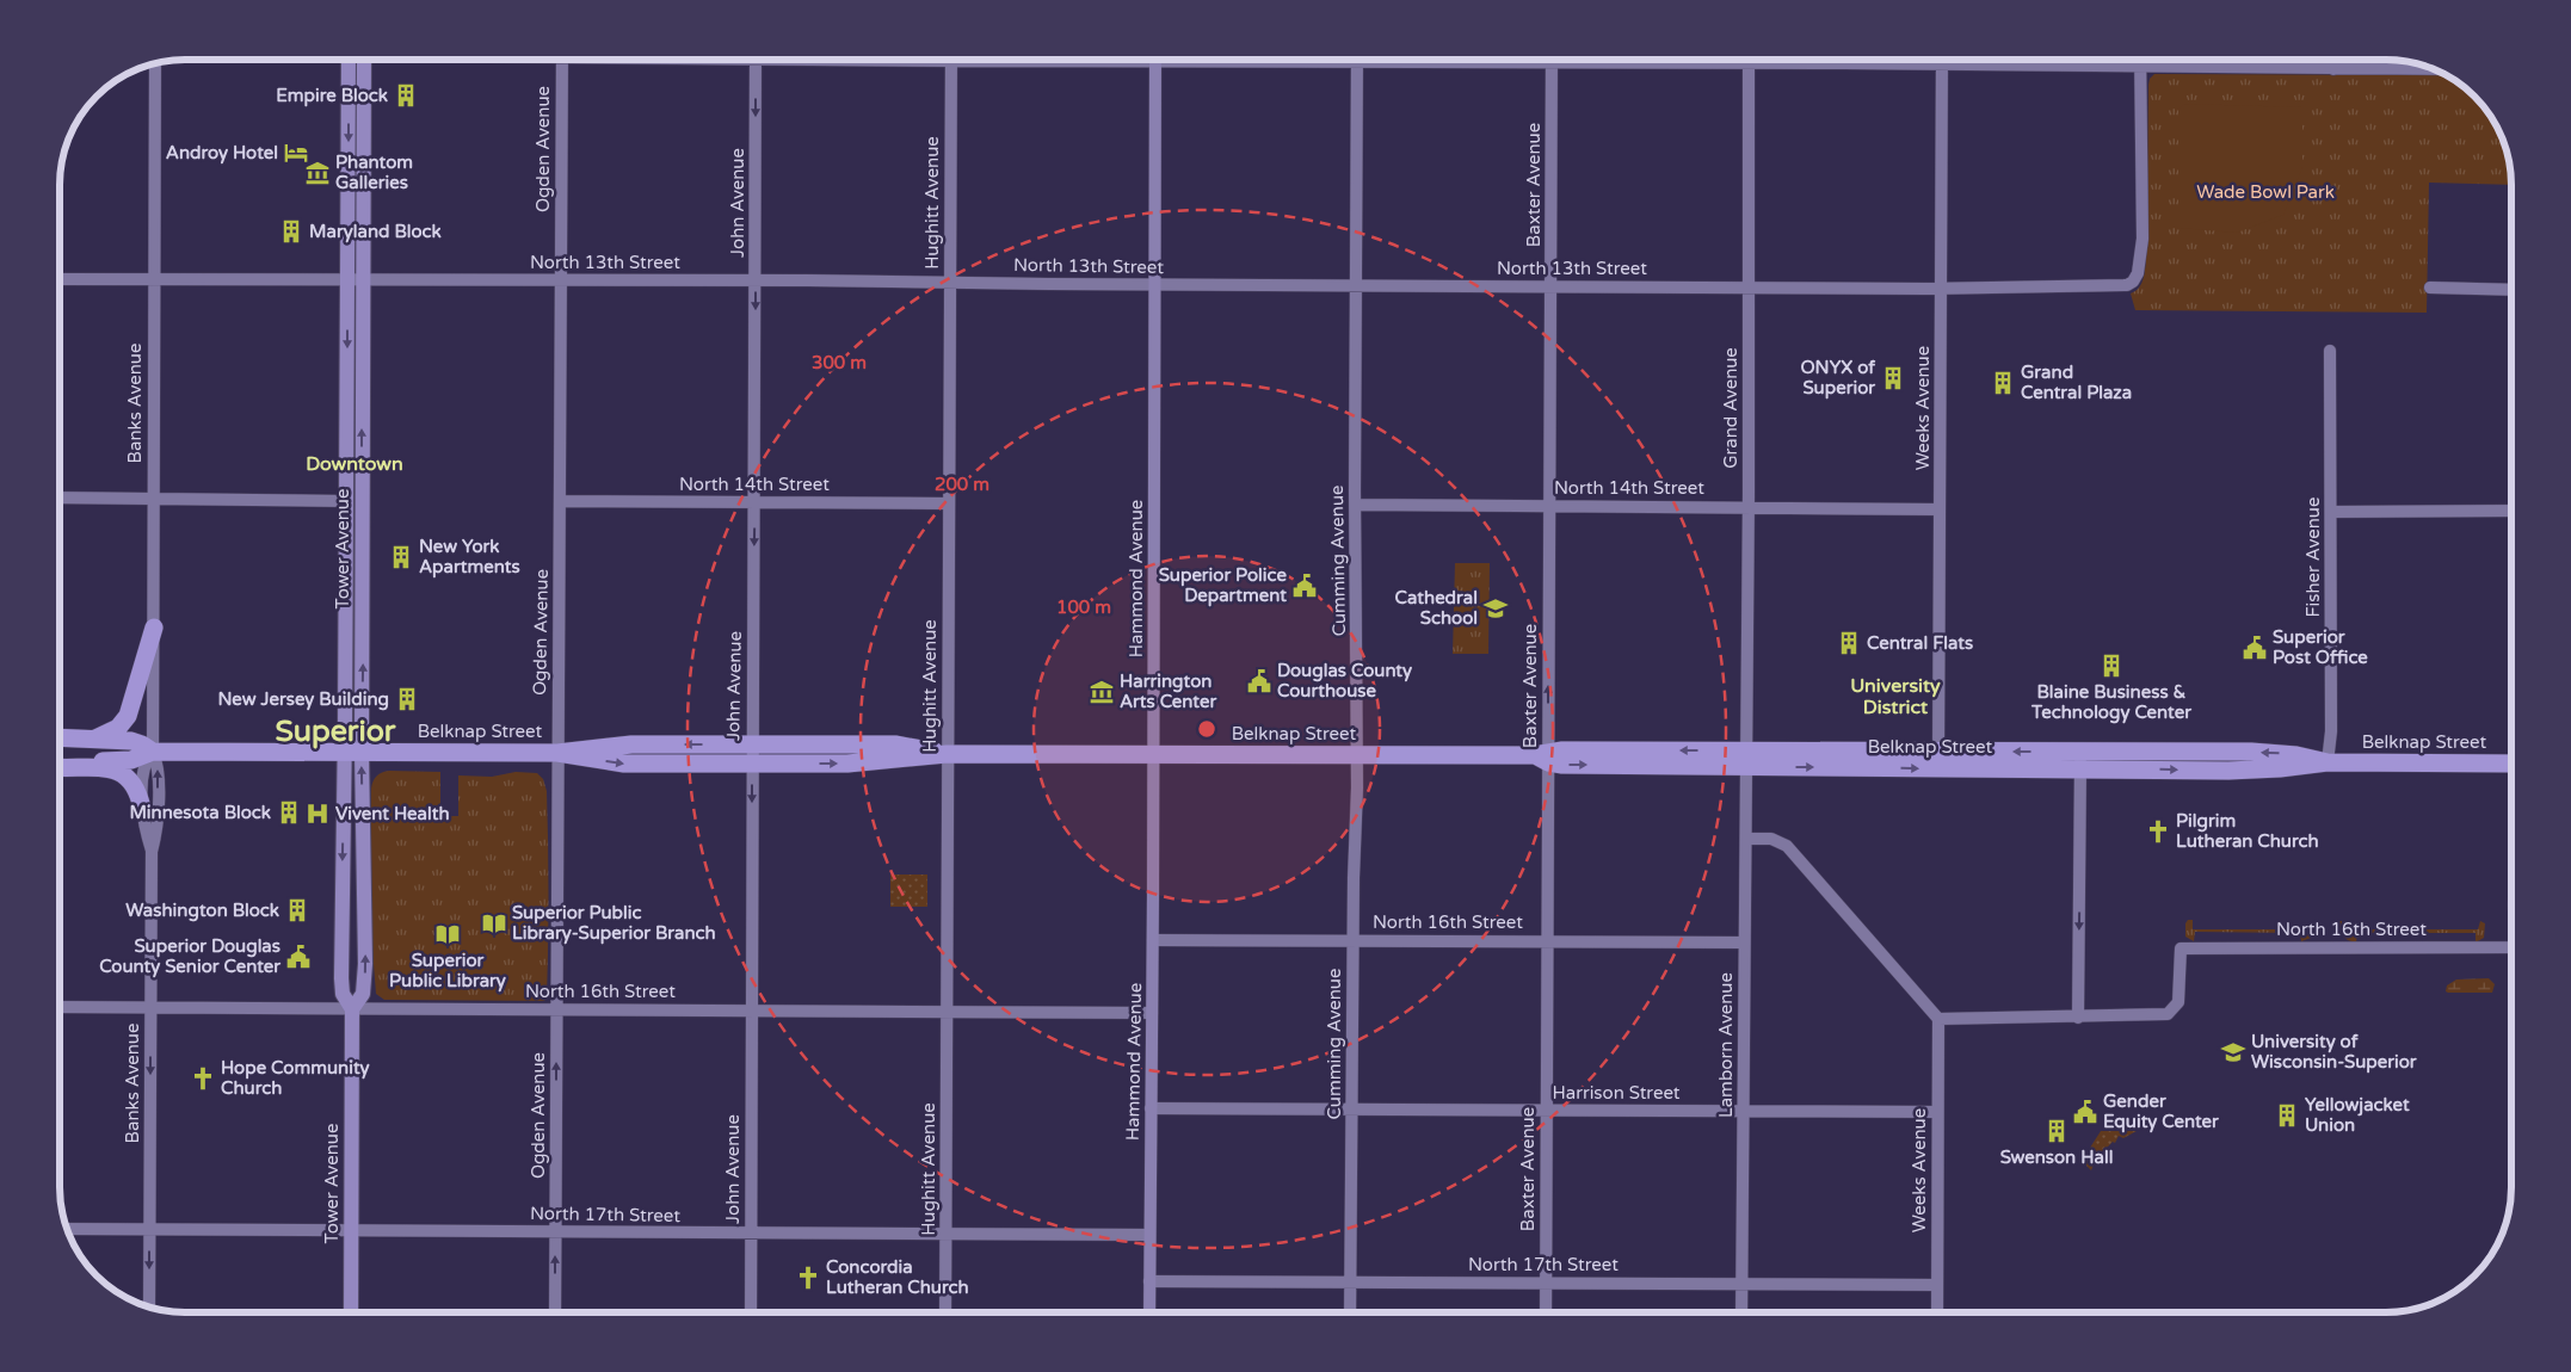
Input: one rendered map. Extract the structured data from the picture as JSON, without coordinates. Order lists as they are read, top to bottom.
{
  "streets": {
    "highway": ["Belknap Street"],
    "main road": ["Tower Avenue"],
    "street": [
      "Ogden Avenue",
      "Baxter Avenue",
      "John Avenue",
      "Hughitt Avenue",
      "North 13th Street",
      "Banks Avenue",
      "Grand Avenue",
      "Weeks Avenue",
      "North 14th Street",
      "Fisher Avenue",
      "Cumming Avenue",
      "Hammond Avenue",
      "North 16th Street",
      "Lamborn Avenue",
      "Harrison Street",
      "North 17th Street"
    ]
  },
  "crossings": [
    ["Ogden Avenue", "North 13th Street"],
    ["Ogden Avenue", "North 14th Street"],
    ["Ogden Avenue", "Belknap Street"],
    ["Ogden Avenue", "North 16th Street"],
    ["Ogden Avenue", "North 17th Street"],
    ["Baxter Avenue", "North 13th Street"],
    ["Baxter Avenue", "North 14th Street"],
    ["Baxter Avenue", "Belknap Street"],
    ["Baxter Avenue", "North 16th Street"],
    ["Baxter Avenue", "Harrison Street"],
    ["Baxter Avenue", "North 17th Street"],
    ["John Avenue", "North 13th Street"],
    ["John Avenue", "North 14th Street"],
    ["John Avenue", "Belknap Street"],
    ["John Avenue", "North 16th Street"],
    ["John Avenue", "North 17th Street"],
    ["Hughitt Avenue", "North 13th Street"],
    ["Hughitt Avenue", "North 14th Street"],
    ["Hughitt Avenue", "Belknap Street"],
    ["Hughitt Avenue", "North 16th Street"],
    ["Hughitt Avenue", "North 17th Street"],
    ["North 13th Street", "Banks Avenue"],
    ["North 13th Street", "Grand Avenue"],
    ["North 13th Street", "Weeks Avenue"],
    ["North 13th Street", "Tower Avenue"],
    ["North 13th Street", "Cumming Avenue"],
    ["North 13th Street", "Hammond Avenue"],
    ["Banks Avenue", "Belknap Street"],
    ["Banks Avenue", "North 16th Street"],
    ["Banks Avenue", "North 17th Street"],
    ["Grand Avenue", "North 14th Street"],
    ["Grand Avenue", "Belknap Street"],
    ["Grand Avenue", "Lamborn Avenue"],
    ["Weeks Avenue", "North 14th Street"],
    ["Weeks Avenue", "Belknap Street"],
    ["Weeks Avenue", "Harrison Street"],
    ["Weeks Avenue", "North 17th Street"],
    ["North 14th Street", "Cumming Avenue"],
    ["Tower Avenue", "Belknap Street"],
    ["Tower Avenue", "North 16th Street"],
    ["Tower Avenue", "North 17th Street"],
    ["Fisher Avenue", "Belknap Street"],
    ["Cumming Avenue", "Belknap Street"],
    ["Cumming Avenue", "North 16th Street"],
    ["Cumming Avenue", "Harrison Street"],
    ["Cumming Avenue", "North 17th Street"],
    ["Hammond Avenue", "Belknap Street"],
    ["Hammond Avenue", "North 16th Street"],
    ["Hammond Avenue", "Harrison Street"],
    ["Hammond Avenue", "North 17th Street"],
    ["Belknap Street", "Lamborn Avenue"],
    ["North 16th Street", "Lamborn Avenue"],
    ["Lamborn Avenue", "Harrison Street"],
    ["Lamborn Avenue", "North 17th Street"]
  ],
  "one_way": ["John Avenue"],
  "districts": ["Downtown", "University District", "Superior"],
  "parks": ["Wade Bowl Park"],
  "places": {
    "building": [
      "Empire Block",
      "Maryland Block",
      "ONYX of Superior",
      "Grand Central Plaza",
      "New York Apartments",
      "Central Flats",
      "Blaine Business & Technology Center",
      "New Jersey Building",
      "Minnesota Block",
      "Washington Block",
      "Yellowjacket Union",
      "Swenson Hall"
    ],
    "hotel": ["Androy Hotel"],
    "museum": ["Phantom Galleries", "Harrington Arts Center"],
    "public building": [
      "Superior Police Department",
      "Superior Post Office",
      "Douglas County Courthouse",
      "Superior Douglas County Senior Center",
      "Gender Equity Center"
    ],
    "school or university": ["Cathedral School", "University of Wisconsin-Superior"],
    "hospital": ["Vivent Health"],
    "church": ["Pilgrim Lutheran Church", "Hope Community Church", "Concordia Lutheran Church"],
    "library": ["Superior Public Library-Superior Branch", "Superior Public Library"]
  },
  "rings": ["300 m", "200 m", "100 m"]
}
